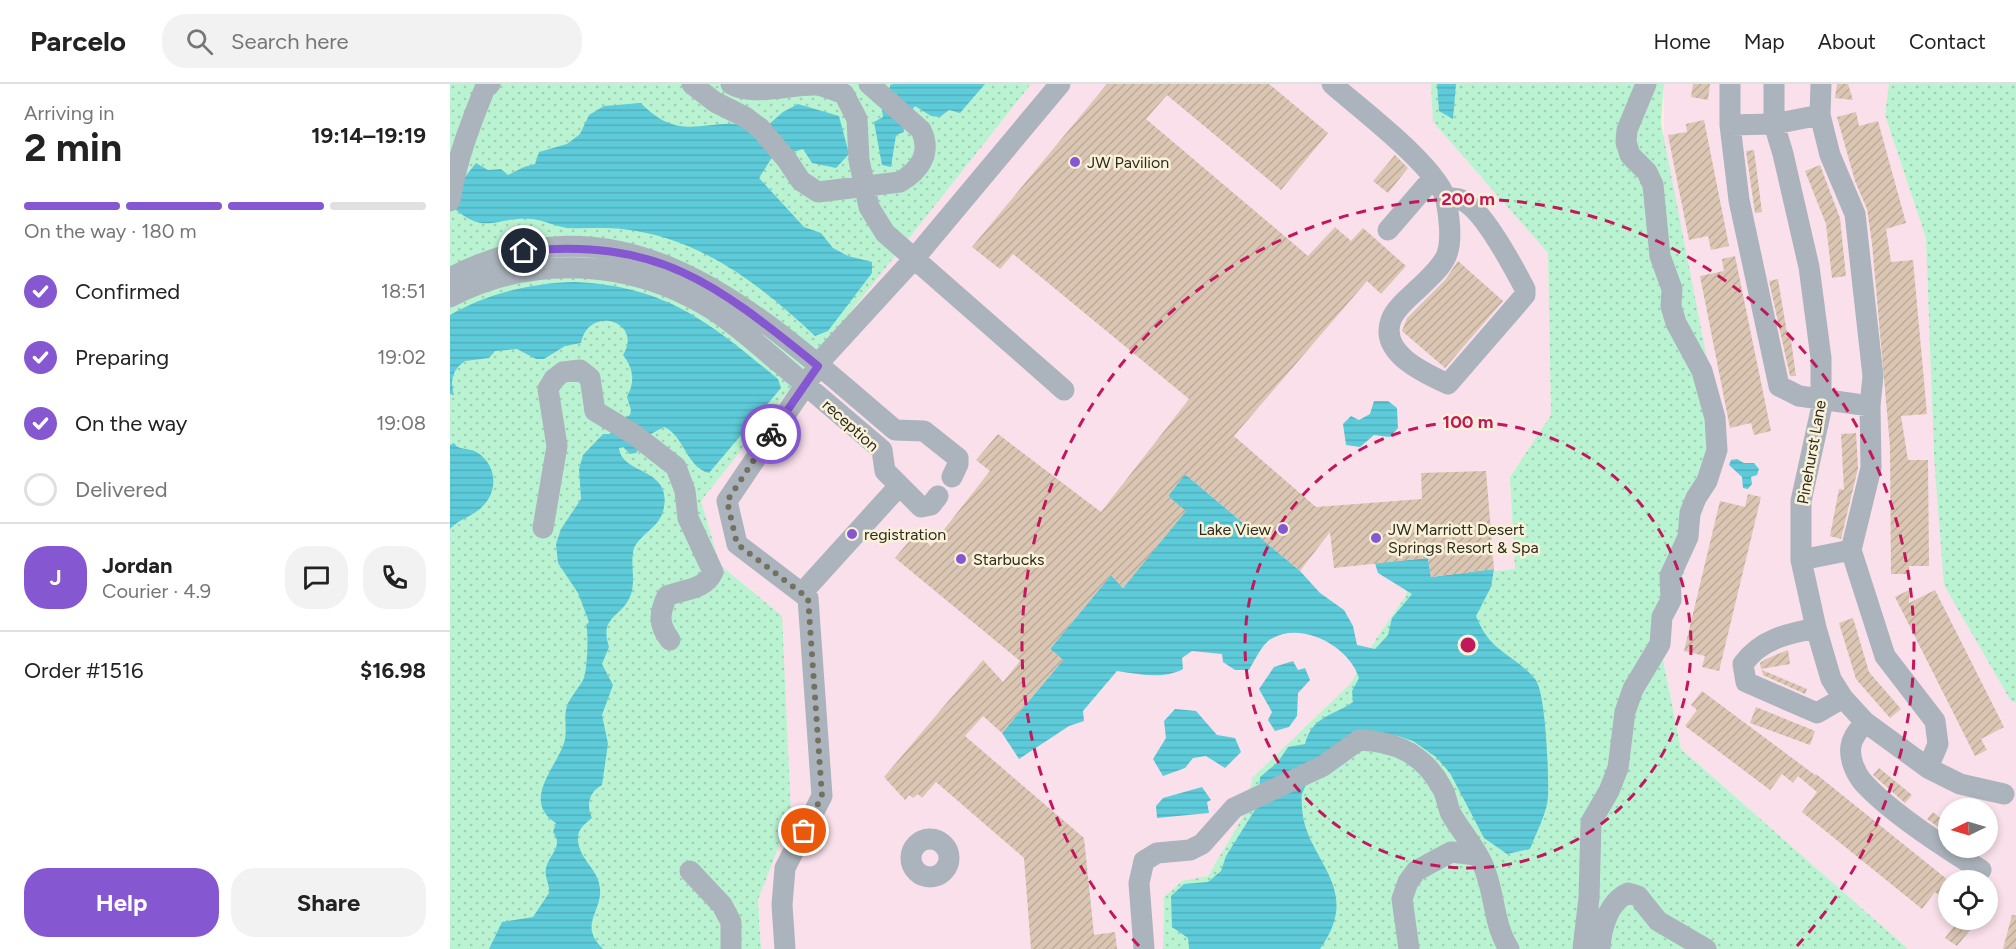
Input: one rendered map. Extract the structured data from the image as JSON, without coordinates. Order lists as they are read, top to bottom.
{
  "streets": {
    "street": ["reception", "Pinehurst Lane"]
  },
  "places": [
    "JW Pavilion",
    "Lake View",
    "registration",
    "JW Marriott Desert Springs Resort & Spa",
    "Starbucks"
  ],
  "north": "left",
  "page": {
    "header": "Parcelo",
    "search": "Search here",
    "nav": [
      "Home",
      "Map",
      "About",
      "Contact"
    ],
    "heading": ["2 min", "Arriving in", "19:14–19:19"],
    "panel": [
      "Jordan",
      "Courier · 4.9",
      "Order #1516",
      "$16.98"
    ],
    "bar": "On the way · 180 m",
    "list": [
      ["Confirmed", "18:51"],
      ["Preparing", "19:02"],
      ["On the way", "19:08"],
      "Delivered"
    ],
    "round": "J",
    "buttons": ["Help", "Share"]
  },
  "rings": ["200 m", "100 m"]
}
